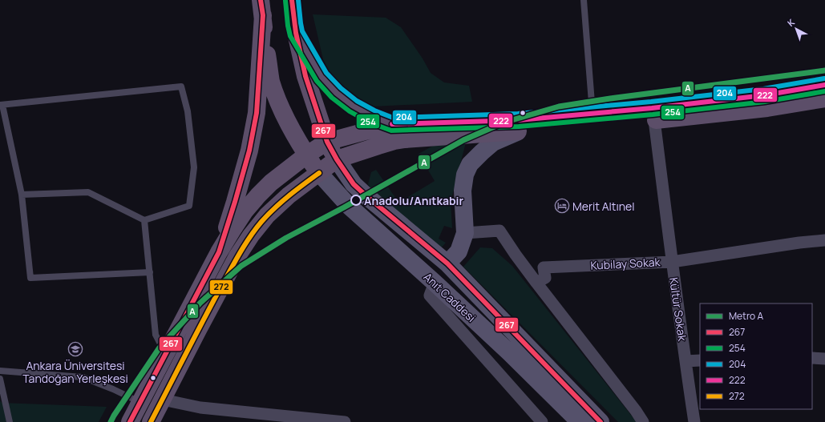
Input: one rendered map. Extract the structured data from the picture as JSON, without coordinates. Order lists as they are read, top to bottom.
{
  "streets": {
    "main road": ["Anıt Caddesi"],
    "street": ["Kubilay Sokak", "Kültür Sokak"]
  },
  "crossings": [
    ["Kubilay Sokak", "Kültür Sokak"]
  ],
  "places": {
    "other": ["Anadolu/Anıtkabir"],
    "hotel": ["Merit Altınel"],
    "school or university": ["Ankara Üniversitesi Tandoğan Yerleşkesi"]
  },
  "lines": [
    "transit line 267",
    "transit line 204",
    "transit line 254",
    "metro line A",
    "transit line 222",
    "transit line 272"
  ],
  "legend": [
    "Metro A",
    "267",
    "254",
    "204",
    "222",
    "272"
  ],
  "north": "top left"
}
